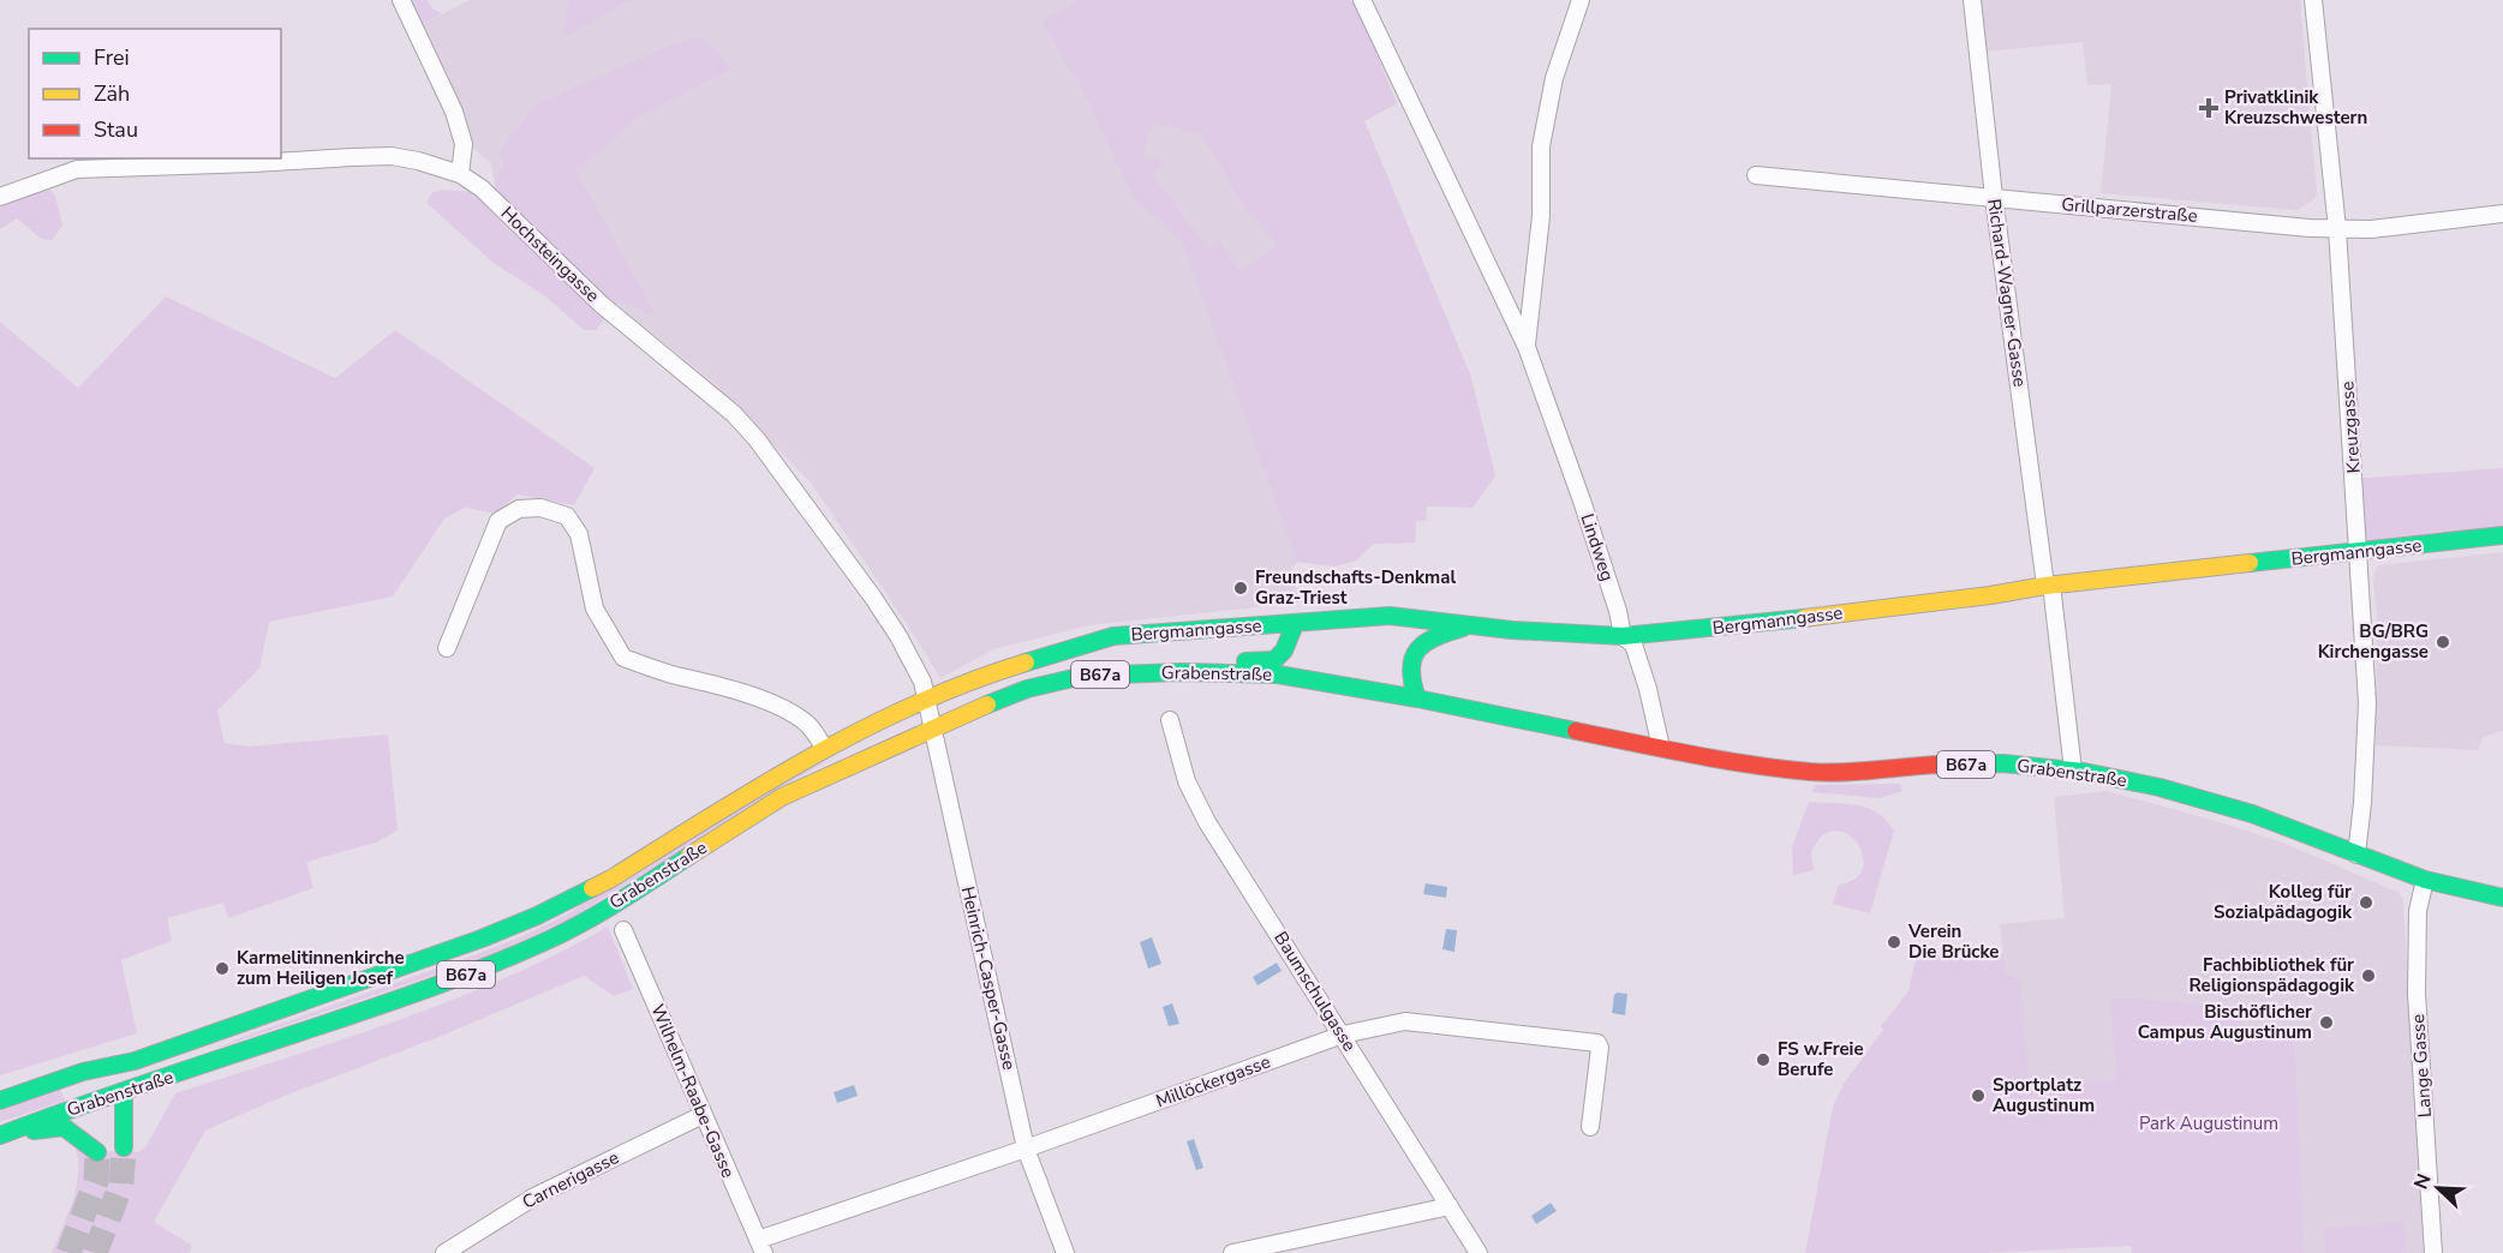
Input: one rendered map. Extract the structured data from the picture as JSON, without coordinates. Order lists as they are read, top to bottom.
{
  "streets": {
    "main road": ["Bergmanngasse", "Grabenstraße", "B67a"],
    "street": [
      "Grillparzerstraße",
      "Hochsteingasse",
      "Richard-Wagner-Gasse",
      "Kreuzgasse",
      "Lindweg",
      "Heinrich-Casper-Gasse",
      "Baumschulgasse",
      "Lange Gasse",
      "Millöckergasse",
      "Wilhelm-Raabe-Gasse",
      "Carnerigasse"
    ]
  },
  "crossings": [
    ["Grillparzerstraße", "Richard-Wagner-Gasse"],
    ["Grillparzerstraße", "Kreuzgasse"],
    ["Hochsteingasse", "Grabenstraße"],
    ["Hochsteingasse", "Heinrich-Casper-Gasse"],
    ["Richard-Wagner-Gasse", "Bergmanngasse"],
    ["Richard-Wagner-Gasse", "Grabenstraße"],
    ["Kreuzgasse", "Bergmanngasse"],
    ["Kreuzgasse", "Grabenstraße"],
    ["Lindweg", "Bergmanngasse"],
    ["Lindweg", "Grabenstraße"],
    ["Bergmanngasse", "Grabenstraße"],
    ["Grabenstraße", "B67a"],
    ["Grabenstraße", "Heinrich-Casper-Gasse"],
    ["Grabenstraße", "Lange Gasse"],
    ["Heinrich-Casper-Gasse", "Millöckergasse"],
    ["Baumschulgasse", "Millöckergasse"],
    ["Millöckergasse", "Wilhelm-Raabe-Gasse"],
    ["Wilhelm-Raabe-Gasse", "Carnerigasse"]
  ],
  "parks": ["Park Augustinum"],
  "places": {
    "health": ["Privatklinik Kreuzschwestern"],
    "other": [
      "Freundschafts-Denkmal Graz-Triest",
      "BG/BRG Kirchengasse",
      "Kolleg für Sozialpädagogik",
      "Verein Die Brücke",
      "Karmelitinnenkirche zum Heiligen Josef",
      "Fachbibliothek für Religionspädagogik",
      "Bischöflicher Campus Augustinum",
      "FS w.Freie Berufe",
      "Sportplatz Augustinum"
    ]
  },
  "legend": ["Frei", "Zäh", "Stau"],
  "north": "top left"
}
